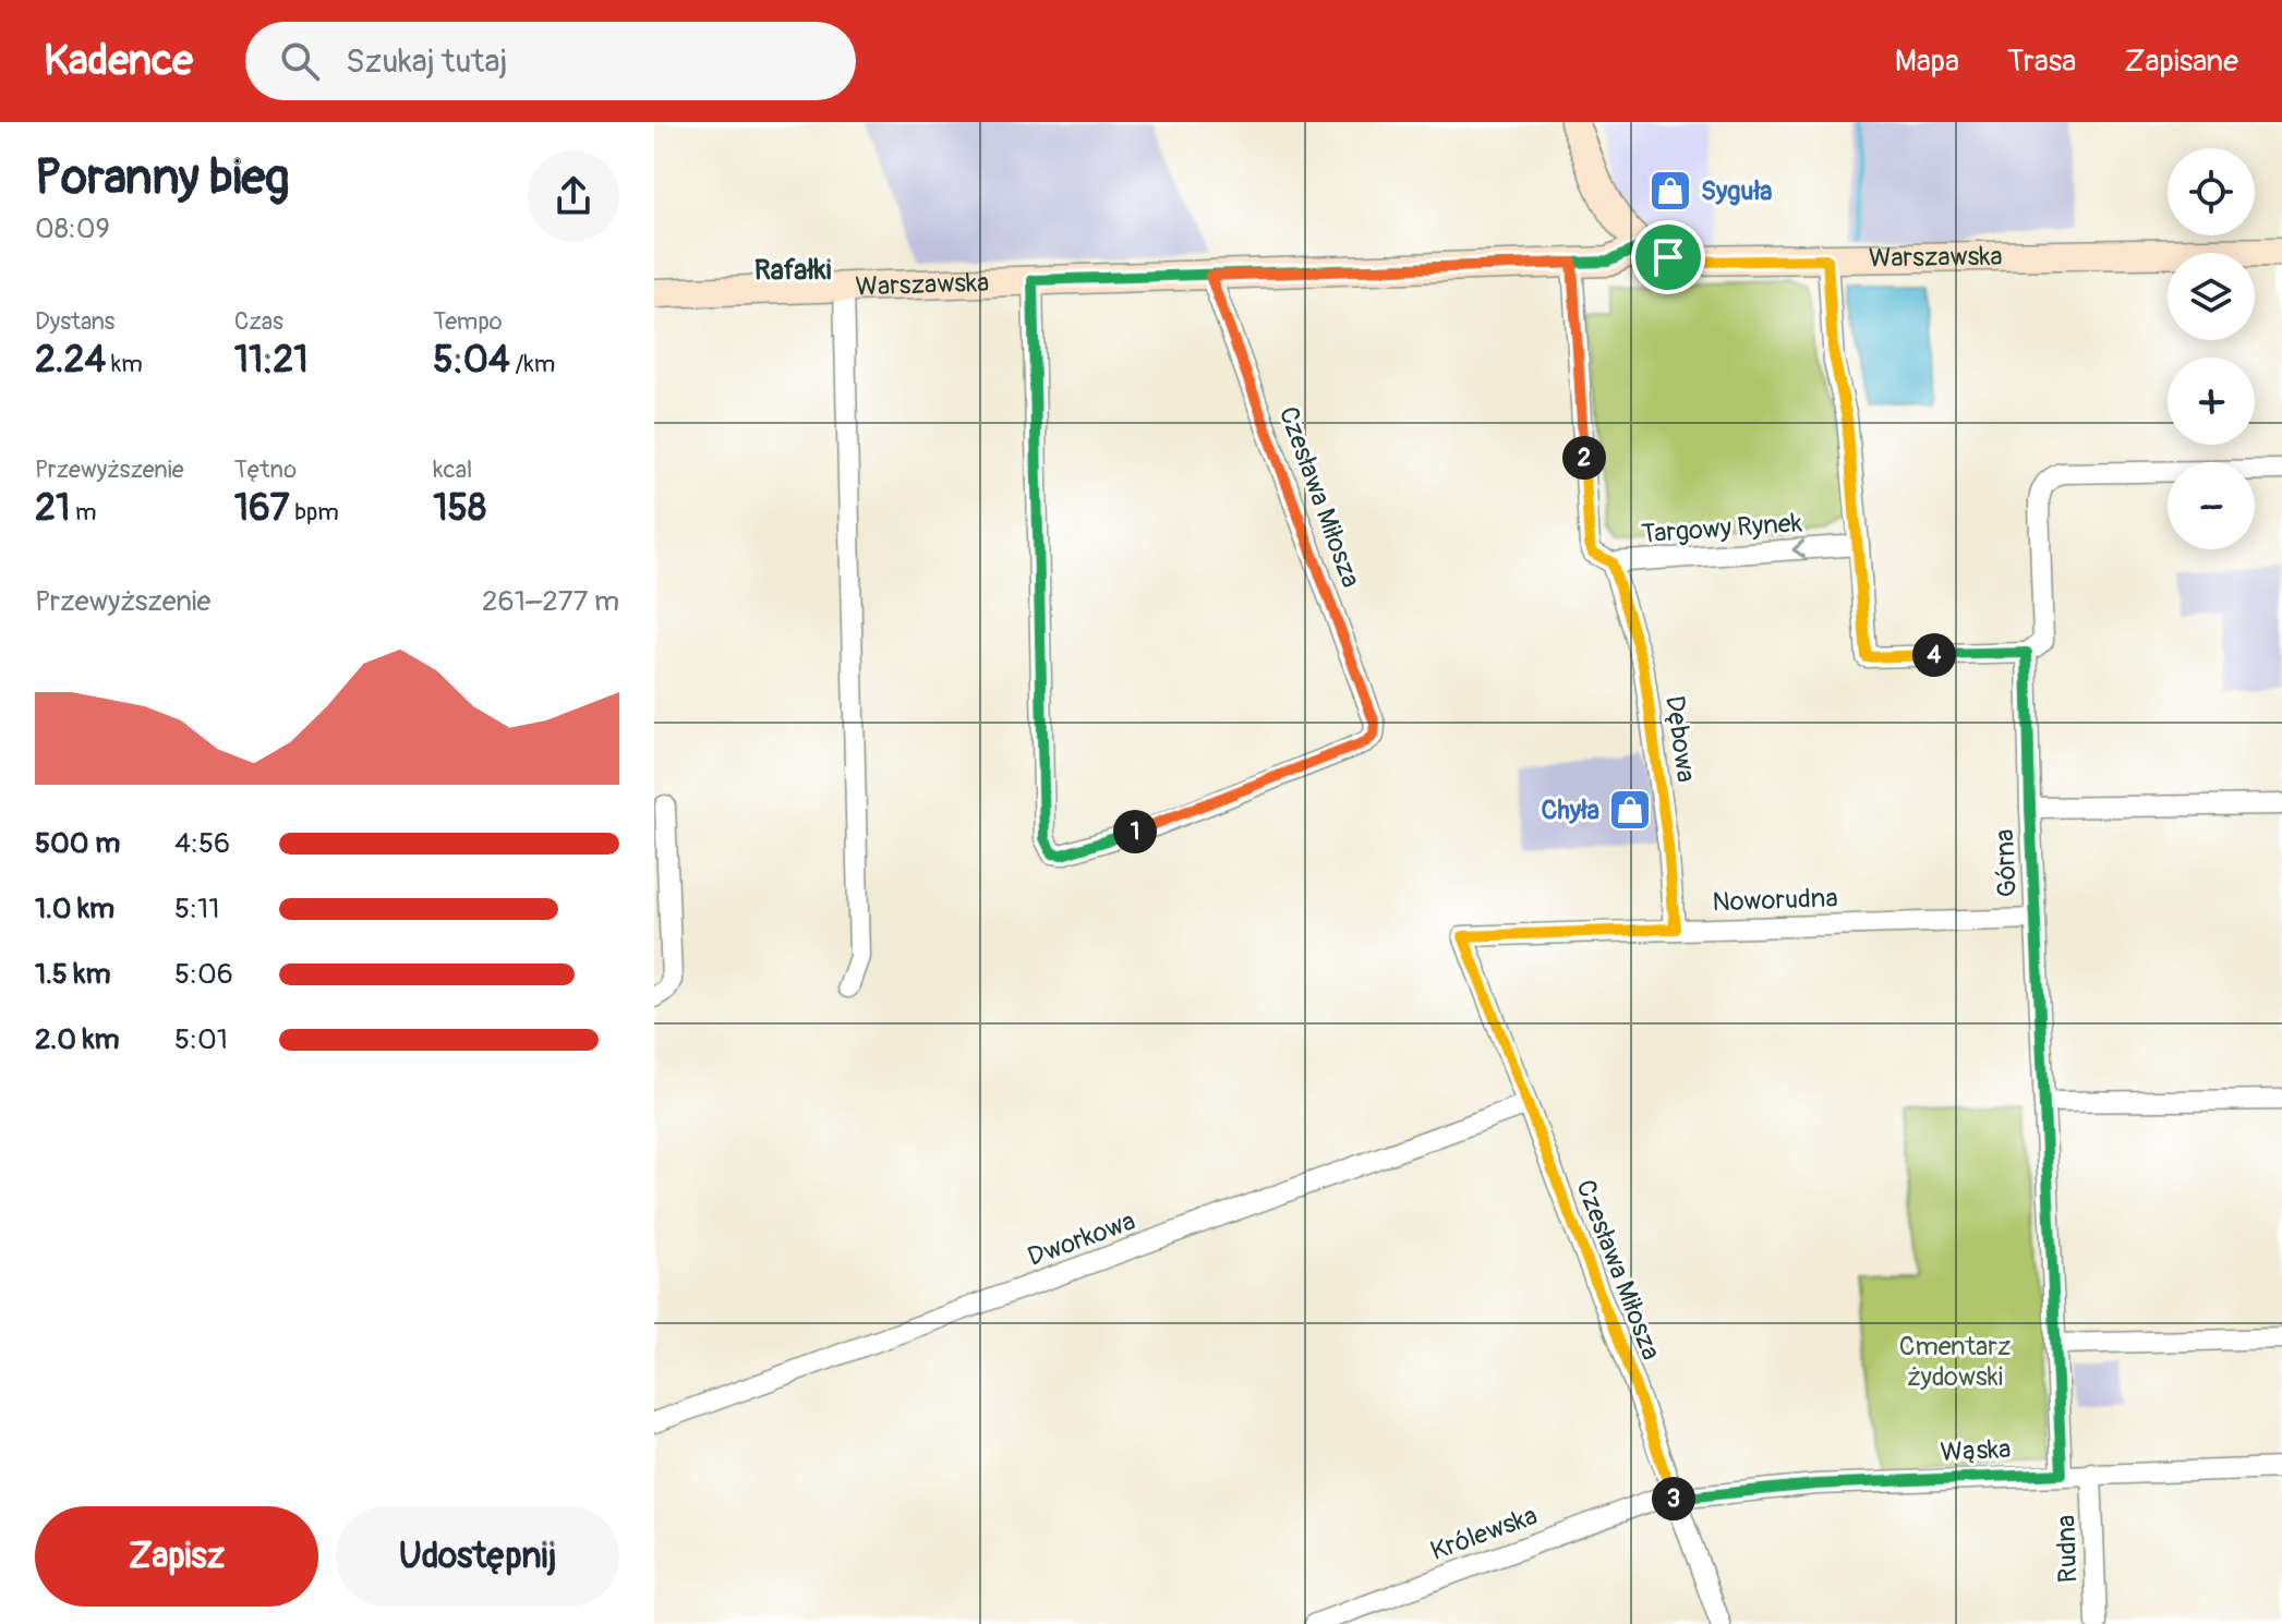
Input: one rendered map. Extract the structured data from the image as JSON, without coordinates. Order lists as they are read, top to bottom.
{
  "streets": {
    "street": [
      "Warszawska",
      "Czesława Miłosza",
      "Targowy Rynek",
      "Dębowa",
      "Górna",
      "Noworudna",
      "Dworkowa",
      "Wąska",
      "Królewska",
      "Rudna"
    ]
  },
  "crossings": [
    ["Warszawska", "Czesława Miłosza"],
    ["Warszawska", "Targowy Rynek"],
    ["Czesława Miłosza", "Noworudna"],
    ["Czesława Miłosza", "Dworkowa"],
    ["Czesława Miłosza", "Wąska"],
    ["Czesława Miłosza", "Królewska"],
    ["Targowy Rynek", "Dębowa"],
    ["Dębowa", "Noworudna"],
    ["Górna", "Noworudna"],
    ["Wąska", "Królewska"],
    ["Wąska", "Rudna"]
  ],
  "one_way": ["Targowy Rynek"],
  "districts": ["Rafałki"],
  "parks": ["Cmentarz żydowski"],
  "places": {
    "shop": ["Syguła", "Chyła"]
  },
  "page": {
    "header": "Kadence",
    "search": "Szukaj tutaj",
    "nav": ["Mapa", "Trasa", "Zapisane"],
    "heading": ["Poranny bieg", "08:09"],
    "map_buttons": ["+", "−"],
    "stats": [
      ["Dystans", "2.24 km"],
      ["Czas", "11:21"],
      ["Tempo", "5:04 /km"],
      ["Przewyższenie", "21 m"],
      ["Tętno", "167 bpm"],
      ["kcal", "158"]
    ],
    "pins": [
      "2",
      "4",
      "1",
      "3"
    ],
    "chart": ["Przewyższenie", "261–277 m"],
    "list": [
      {
        "name": "500 m",
        "note": "4:56"
      },
      {
        "name": "1.0 km",
        "note": "5:11"
      },
      {
        "name": "1.5 km",
        "note": "5:06"
      },
      {
        "name": "2.0 km",
        "note": "5:01"
      }
    ],
    "buttons": ["Zapisz", "Udostępnij"]
  }
}
